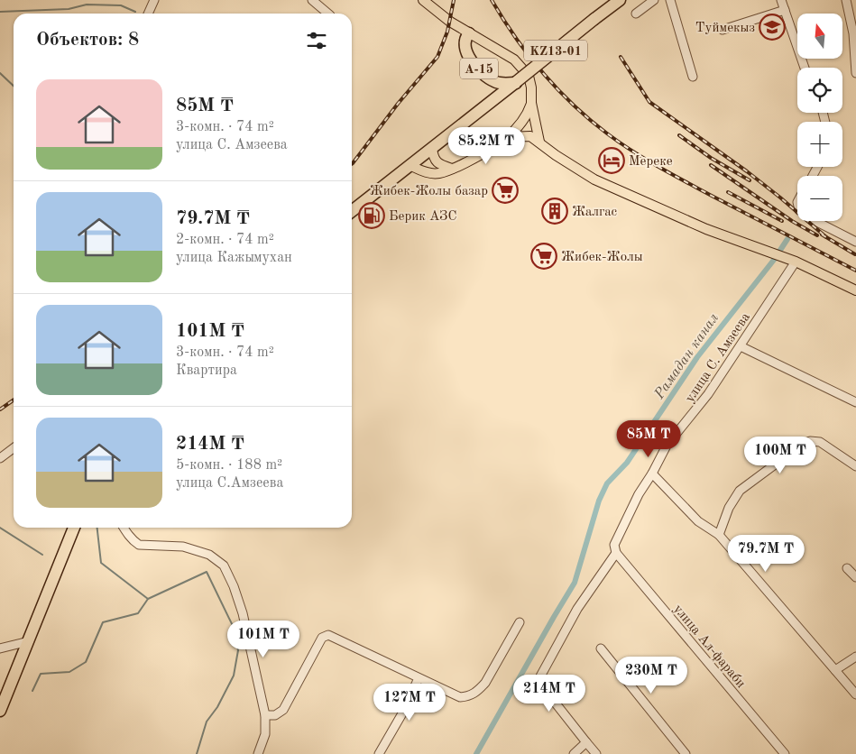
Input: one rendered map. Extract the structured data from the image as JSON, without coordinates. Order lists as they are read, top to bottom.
{
  "streets": {
    "highway": ["KZ13-01", "A-15"],
    "street": ["улица С. Амзеева", "улица Ал-фараби"]
  },
  "crossings": [
    ["KZ13-01", "A-15"],
    ["улица С. Амзеева", "улица Ал-фараби"]
  ],
  "water": ["Рамадан канал"],
  "places": {
    "school or university": ["Туймекыз"],
    "hotel": ["Мереке"],
    "supermarket": ["Жибек-Жолы базар", "Жибек-Жолы"],
    "building": ["Жалгас"],
    "fuel station": ["Берик АЗС"]
  },
  "north": "top",
  "page": {
    "map_buttons": ["+", "−"],
    "heading": "Объектов: 8",
    "list": [
      {
        "name": "85M ₸",
        "note": "3-комн. · 74 m² · улица С. Амзеева"
      },
      {
        "name": "79.7M ₸",
        "note": "2-комн. · 74 m² · улица Кажымухан"
      },
      {
        "name": "101M ₸",
        "note": "3-комн. · 74 m² · Квартира"
      },
      {
        "name": "214M ₸",
        "note": "5-комн. · 188 m² · улица С.Амзеева"
      }
    ],
    "price": [
      "85.2M ₸",
      "85M ₸",
      "100M ₸",
      "79.7M ₸",
      "101M ₸",
      "230M ₸",
      "214M ₸",
      "127M ₸"
    ]
  }
}
